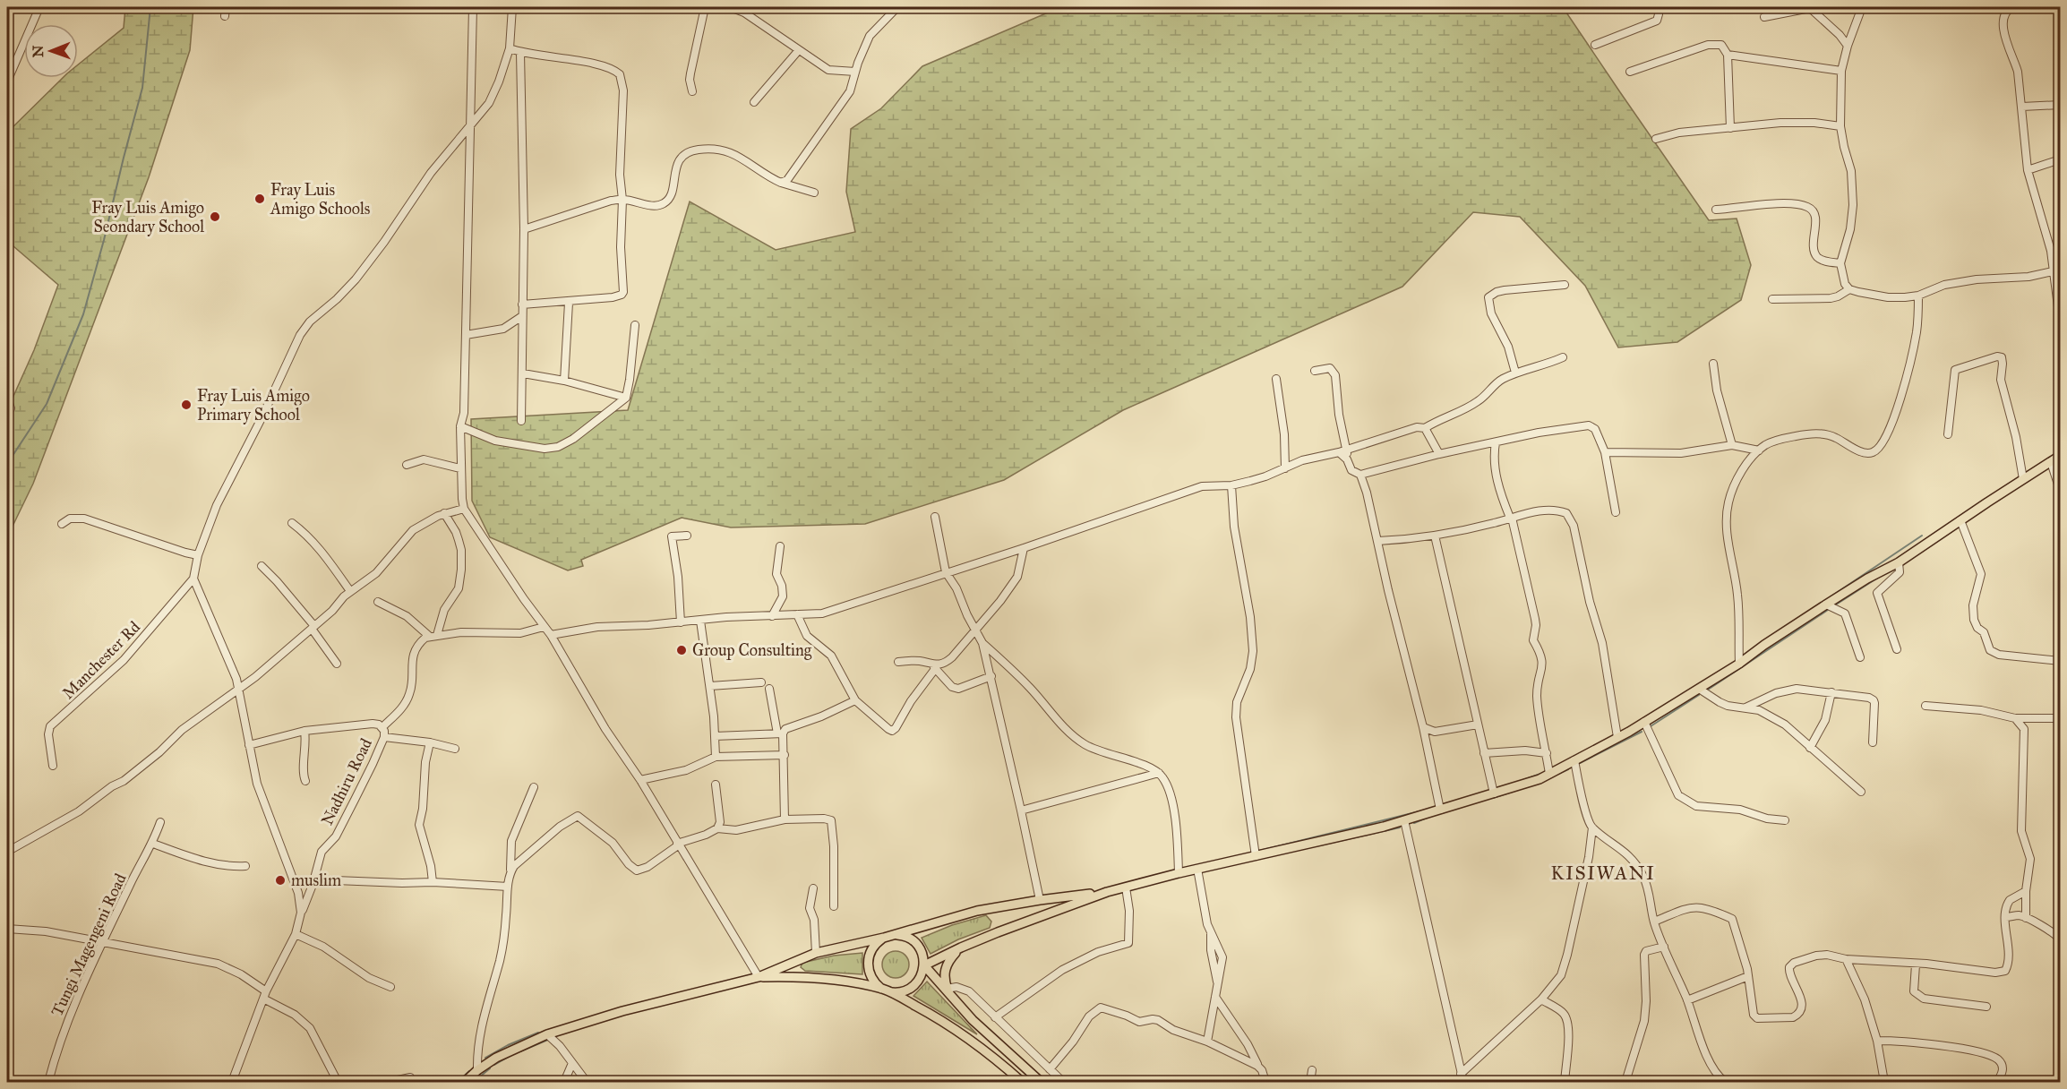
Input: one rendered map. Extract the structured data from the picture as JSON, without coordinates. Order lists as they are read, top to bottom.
{
  "streets": {
    "street": ["Manchester Rd", "Nadhiru Road", "Tungi Magengeni Road"]
  },
  "districts": ["KISIWANI"],
  "places": [
    "Fray Luis Amigo Schools",
    "Fray Luis Amigo Seondary School",
    "Fray Luis Amigo Primary School",
    "Group Consulting",
    "muslim"
  ],
  "north": "left"
}
